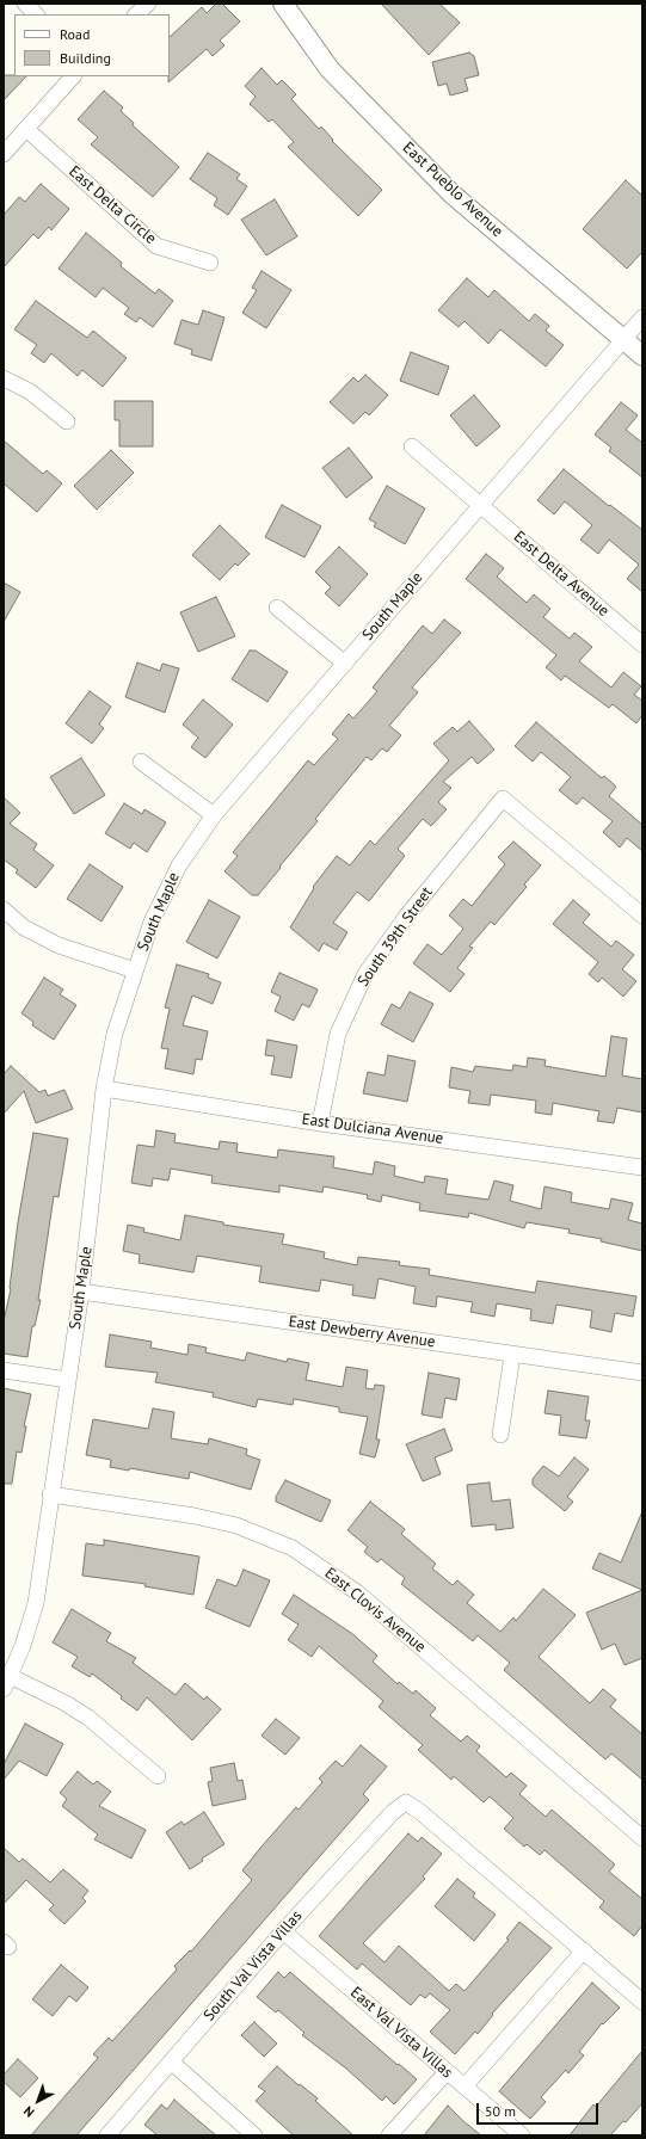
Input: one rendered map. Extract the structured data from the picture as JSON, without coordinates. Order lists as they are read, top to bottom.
{
  "streets": {
    "street": [
      "East Pueblo Avenue",
      "East Delta Circle",
      "East Delta Avenue",
      "South Maple",
      "South 39th Street",
      "East Dulciana Avenue",
      "East Dewberry Avenue",
      "East Clovis Avenue",
      "South Val Vista Villas",
      "East Val Vista Villas"
    ]
  },
  "crossings": [
    ["East Pueblo Avenue", "South Maple"],
    ["East Delta Avenue", "South Maple"],
    ["South Maple", "East Dulciana Avenue"],
    ["South Maple", "East Dewberry Avenue"],
    ["South Maple", "East Clovis Avenue"],
    ["South 39th Street", "East Dulciana Avenue"],
    ["South Val Vista Villas", "East Val Vista Villas"]
  ],
  "legend": ["Road", "Building"],
  "scale_bar": "50 m",
  "north": "bottom left"
}
